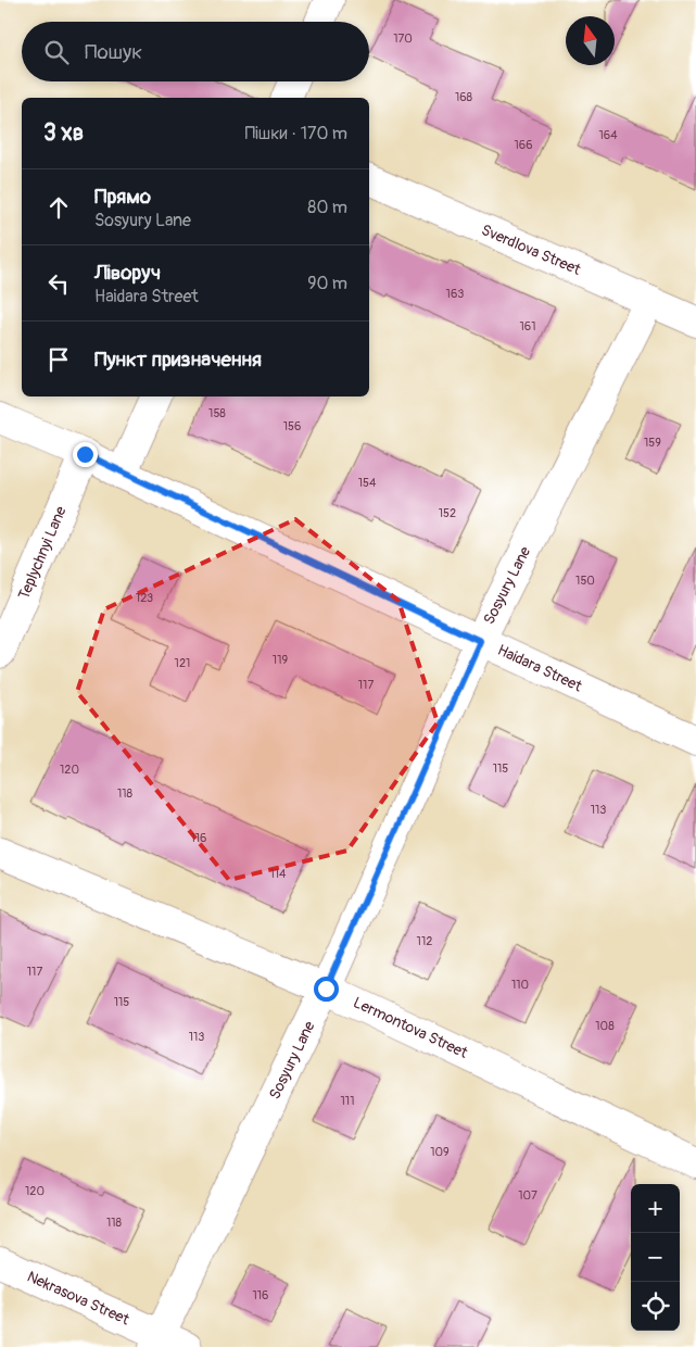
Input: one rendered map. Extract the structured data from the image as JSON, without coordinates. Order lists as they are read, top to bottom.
{
  "streets": {
    "street": [
      "Sverdlova Street",
      "Teplychnyi Lane",
      "Sosyury Lane",
      "Haidara Street",
      "Lermontova Street",
      "Nekrasova Street"
    ]
  },
  "crossings": [
    ["Sverdlova Street", "Sosyury Lane"],
    ["Teplychnyi Lane", "Haidara Street"],
    ["Sosyury Lane", "Haidara Street"],
    ["Sosyury Lane", "Lermontova Street"],
    ["Sosyury Lane", "Nekrasova Street"]
  ],
  "house_numbers": [
    "170",
    "168",
    "164",
    "166",
    "163",
    "161",
    "158",
    "156",
    "159",
    "154",
    "152",
    "150",
    "123",
    "119",
    "121",
    "117",
    "115",
    "120",
    "118",
    "113",
    "116",
    "114",
    "112",
    "117",
    "110",
    "115",
    "108",
    "113",
    "111",
    "109",
    "120",
    "107",
    "118",
    "116"
  ],
  "north": "top",
  "page": {
    "search": "Пошук",
    "heading": ["3 хв", "Пішки · 170 m"],
    "list": [
      ["Прямо", "Sosyury Lane", "80 m"],
      ["Ліворуч", "Haidara Street", "90 m"],
      "Пункт призначення"
    ],
    "map_buttons": ["+", "−"]
  }
}
